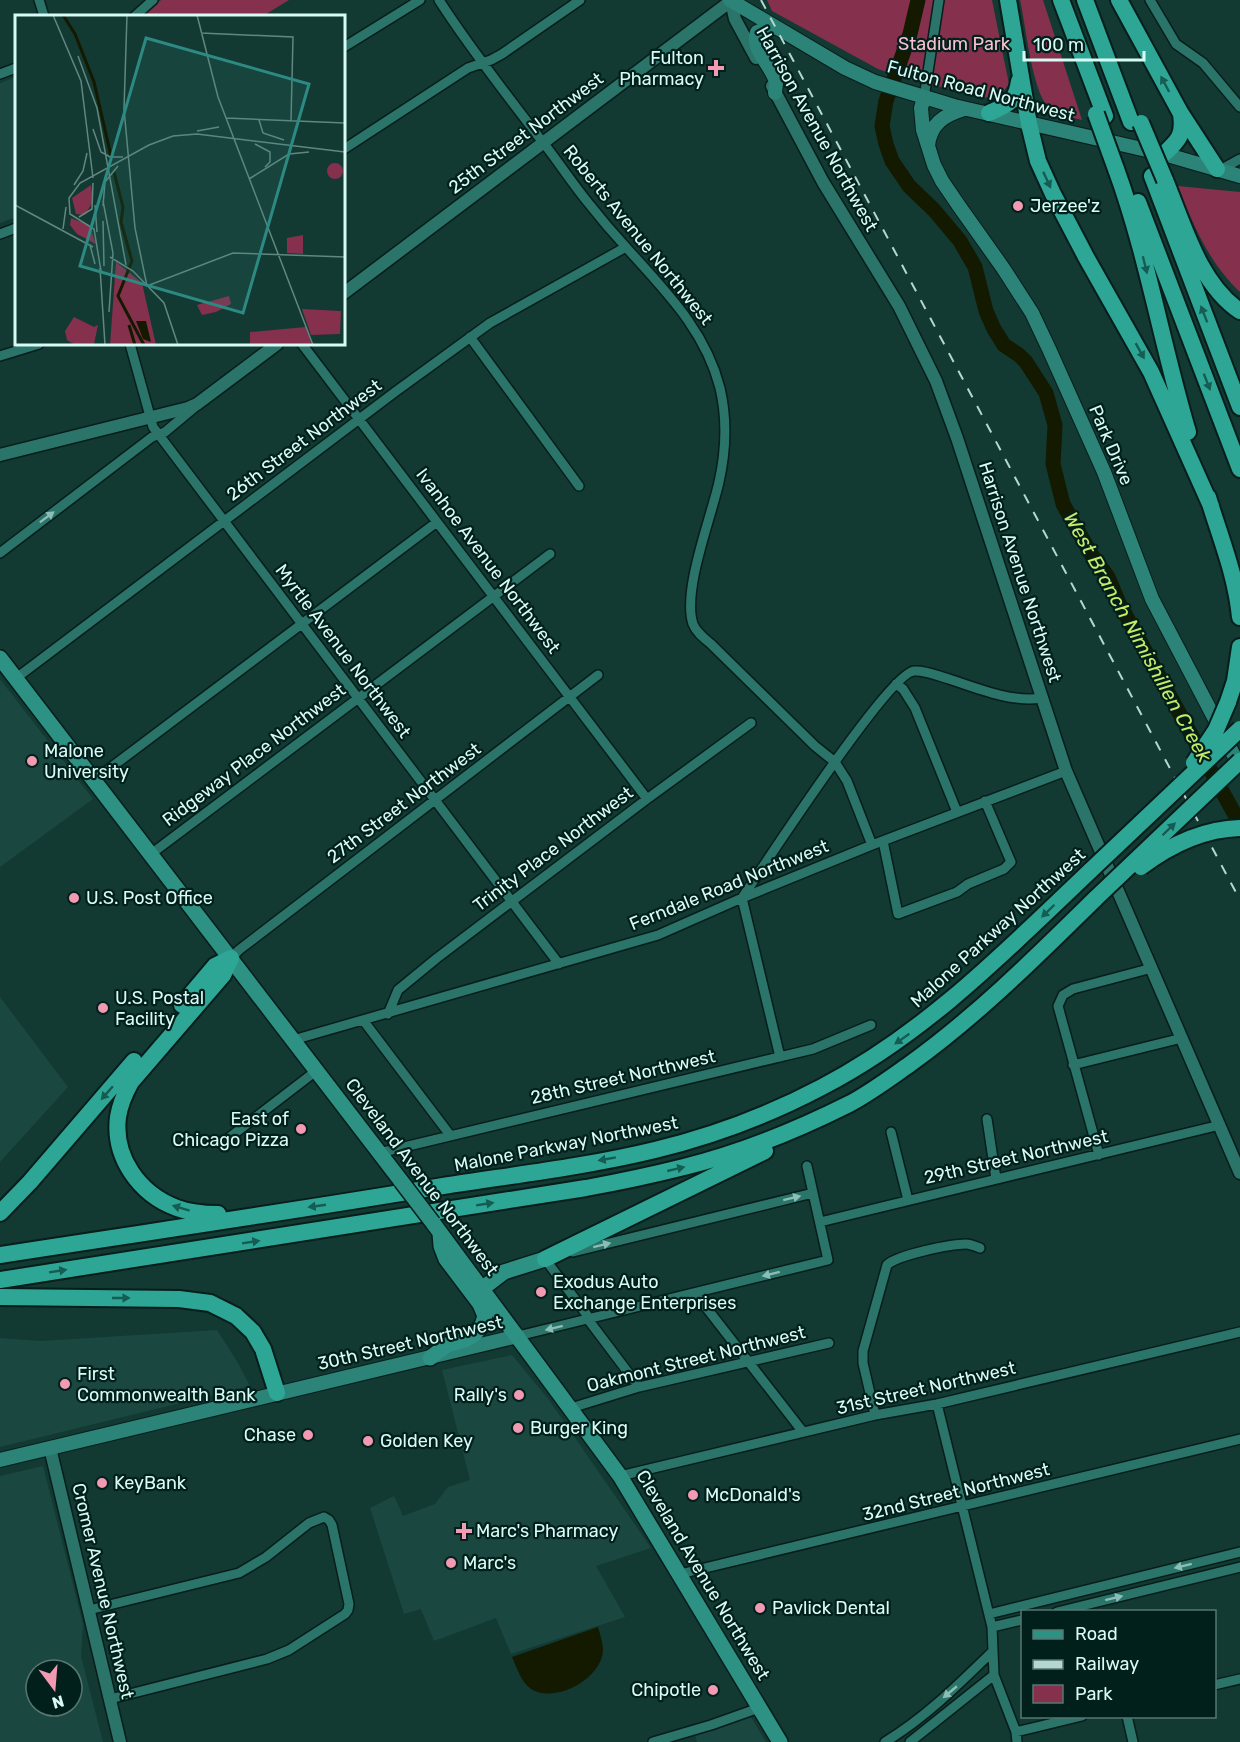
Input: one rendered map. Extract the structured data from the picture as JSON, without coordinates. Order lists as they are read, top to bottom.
{
  "streets": {
    "highway": ["Malone Parkway Northwest"],
    "main road": [
      "Fulton Road Northwest",
      "Park Drive",
      "Cleveland Avenue Northwest",
      "30th Street Northwest"
    ],
    "street": [
      "Harrison Avenue Northwest",
      "25th Street Northwest",
      "Roberts Avenue Northwest",
      "26th Street Northwest",
      "Ivanhoe Avenue Northwest",
      "Myrtle Avenue Northwest",
      "Ridgeway Place Northwest",
      "27th Street Northwest",
      "Trinity Place Northwest",
      "Ferndale Road Northwest",
      "28th Street Northwest",
      "29th Street Northwest",
      "Oakmont Street Northwest",
      "31st Street Northwest",
      "32nd Street Northwest",
      "Cromer Avenue Northwest"
    ]
  },
  "crossings": [
    ["Fulton Road Northwest", "Harrison Avenue Northwest"],
    ["Fulton Road Northwest", "25th Street Northwest"],
    ["Fulton Road Northwest", "Park Drive"],
    ["Harrison Avenue Northwest", "25th Street Northwest"],
    ["Harrison Avenue Northwest", "Ferndale Road Northwest"],
    ["Harrison Avenue Northwest", "29th Street Northwest"],
    ["25th Street Northwest", "Roberts Avenue Northwest"],
    ["Roberts Avenue Northwest", "26th Street Northwest"],
    ["Roberts Avenue Northwest", "Ferndale Road Northwest"],
    ["26th Street Northwest", "Ivanhoe Avenue Northwest"],
    ["26th Street Northwest", "Myrtle Avenue Northwest"],
    ["26th Street Northwest", "Cleveland Avenue Northwest"],
    ["Ivanhoe Avenue Northwest", "Ridgeway Place Northwest"],
    ["Ivanhoe Avenue Northwest", "27th Street Northwest"],
    ["Ivanhoe Avenue Northwest", "Trinity Place Northwest"],
    ["Myrtle Avenue Northwest", "Ridgeway Place Northwest"],
    ["Myrtle Avenue Northwest", "27th Street Northwest"],
    ["Myrtle Avenue Northwest", "Trinity Place Northwest"],
    ["Myrtle Avenue Northwest", "Ferndale Road Northwest"],
    ["Ridgeway Place Northwest", "Cleveland Avenue Northwest"],
    ["27th Street Northwest", "Cleveland Avenue Northwest"],
    ["Trinity Place Northwest", "Ferndale Road Northwest"],
    ["Ferndale Road Northwest", "Cleveland Avenue Northwest"],
    ["28th Street Northwest", "Cleveland Avenue Northwest"],
    ["29th Street Northwest", "30th Street Northwest"],
    ["Cleveland Avenue Northwest", "30th Street Northwest"],
    ["Cleveland Avenue Northwest", "Oakmont Street Northwest"],
    ["Cleveland Avenue Northwest", "31st Street Northwest"],
    ["Cleveland Avenue Northwest", "32nd Street Northwest"],
    ["30th Street Northwest", "Cromer Avenue Northwest"]
  ],
  "water": ["West Branch Nimishillen Creek"],
  "parks": ["Stadium Park"],
  "places": {
    "health": ["Fulton Pharmacy", "Marc's Pharmacy"],
    "other": [
      "Jerzee'z",
      "Malone University",
      "U.S. Post Office",
      "U.S. Postal Facility",
      "East of Chicago Pizza",
      "Exodus Auto Exchange Enterprises",
      "First Commonwealth Bank",
      "Rally's",
      "Burger King",
      "Chase",
      "Golden Key",
      "KeyBank",
      "McDonald's",
      "Marc's",
      "Pavlick Dental",
      "Chipotle"
    ]
  },
  "legend": ["Road", "Railway", "Park"],
  "scale_bar": "100 m",
  "north": "bottom"
}
